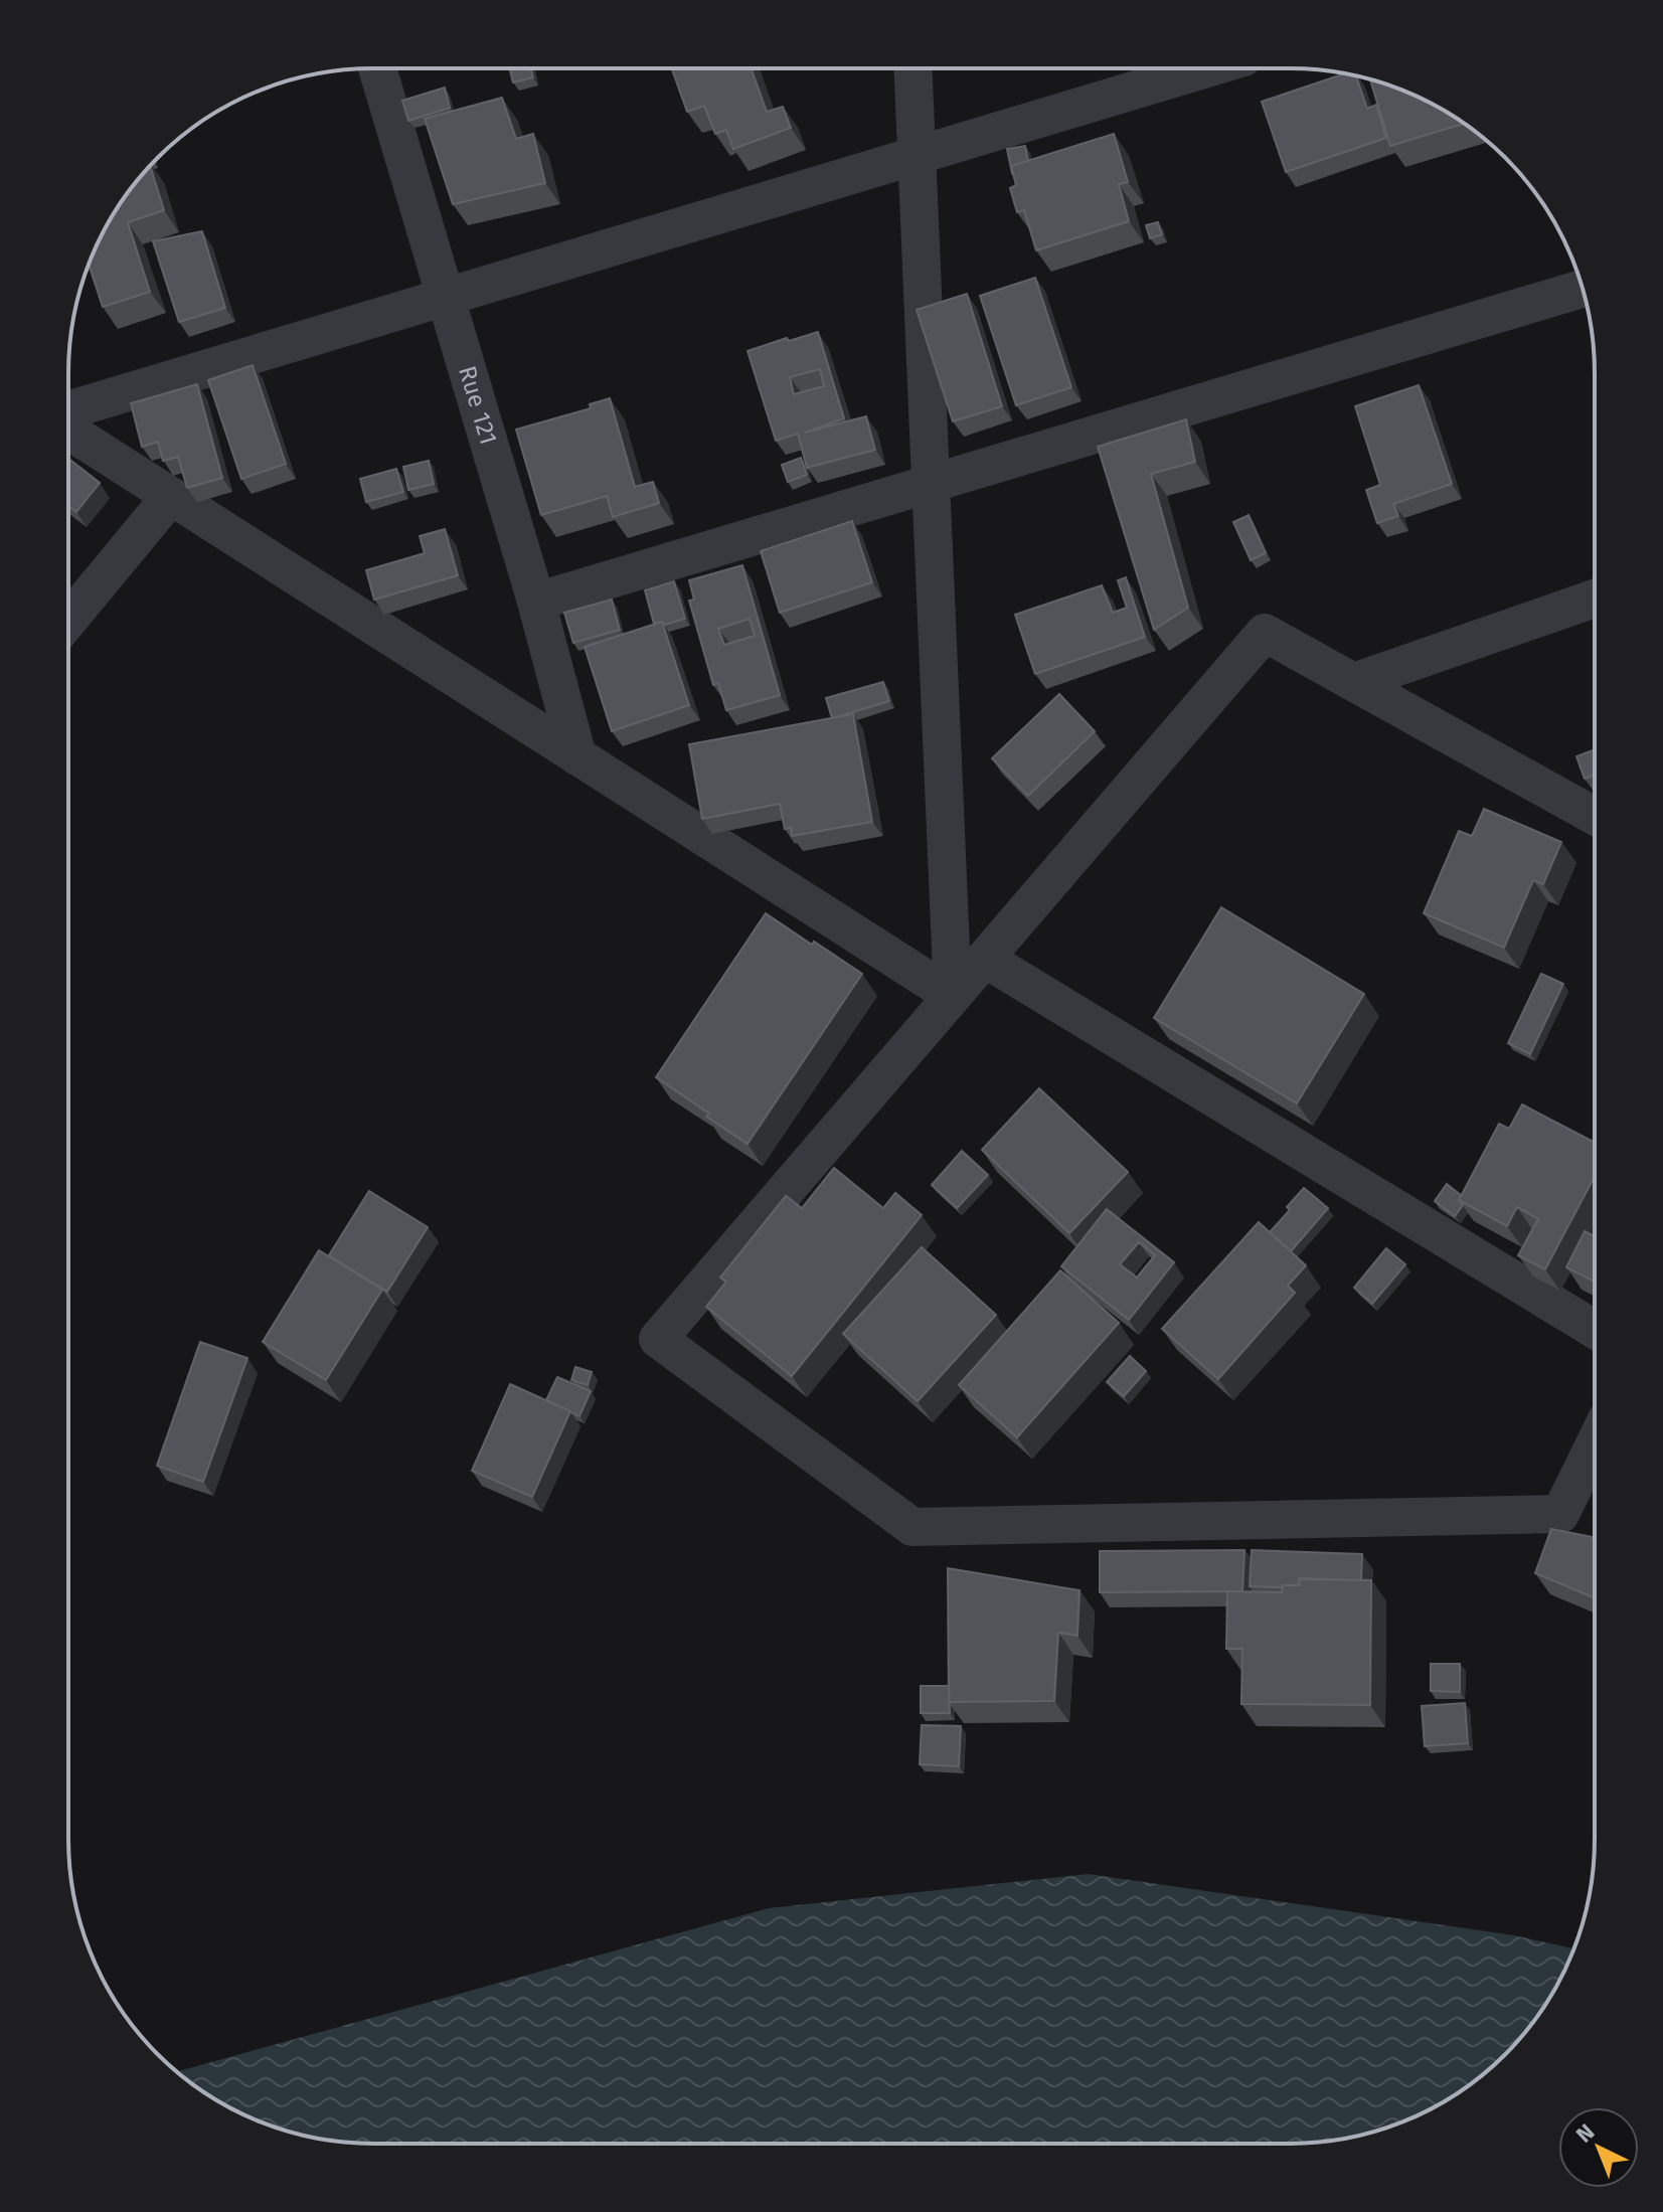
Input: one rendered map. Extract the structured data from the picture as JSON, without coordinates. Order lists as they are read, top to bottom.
{
  "streets": {
    "street": ["Rue 121"]
  },
  "north": "top left"
}
